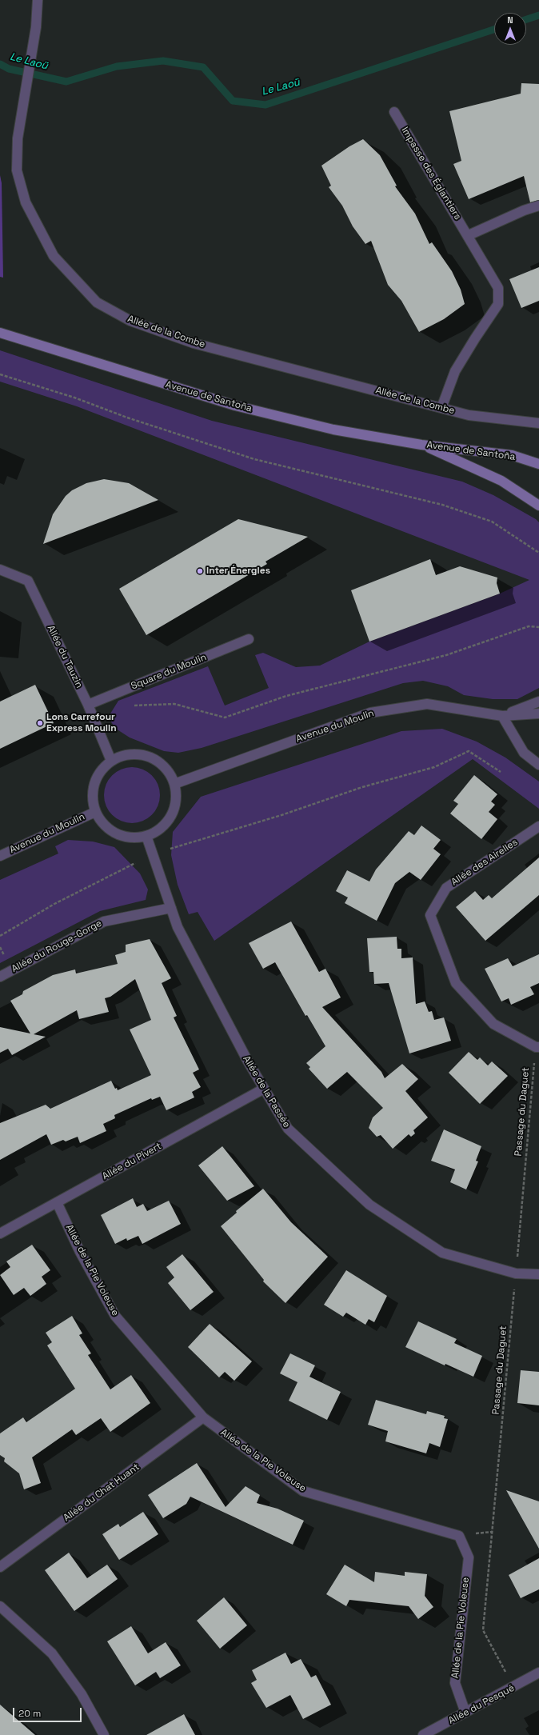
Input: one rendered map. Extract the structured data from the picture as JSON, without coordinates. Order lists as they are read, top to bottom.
{
  "streets": {
    "main road": ["Avenue de Santoña"],
    "street": [
      "Impasse des Églantiers",
      "Allée de la Combe",
      "Allée du Tauzin",
      "Square du Moulin",
      "Avenue du Moulin",
      "Allée des Airelles",
      "Allée du Rouge-Gorge",
      "Allée de la Passée",
      "Allée du Pivert",
      "Allée de la Pie Voleuse",
      "Allée du Chat Huant",
      "Allée du Pesqué"
    ],
    "path": ["Passage du Daguet"]
  },
  "crossings": [
    ["Impasse des Églantiers", "Allée de la Combe"],
    ["Allée du Tauzin", "Square du Moulin"],
    ["Allée du Tauzin", "Avenue du Moulin"],
    ["Allée du Tauzin", "Allée de la Passée"],
    ["Avenue du Moulin", "Allée de la Passée"],
    ["Allée des Airelles", "Passage du Daguet"],
    ["Allée du Rouge-Gorge", "Allée de la Passée"],
    ["Allée de la Passée", "Passage du Daguet"],
    ["Allée de la Passée", "Allée du Pivert"],
    ["Passage du Daguet", "Allée du Pesqué"],
    ["Allée du Pivert", "Allée de la Pie Voleuse"],
    ["Allée de la Pie Voleuse", "Allée du Chat Huant"],
    ["Allée de la Pie Voleuse", "Allée du Pesqué"]
  ],
  "water": ["Le Laoü"],
  "places": ["Inter Énergies", "Lons Carrefour Express Moulin"],
  "scale_bar": "20 m",
  "north": "top"
}
